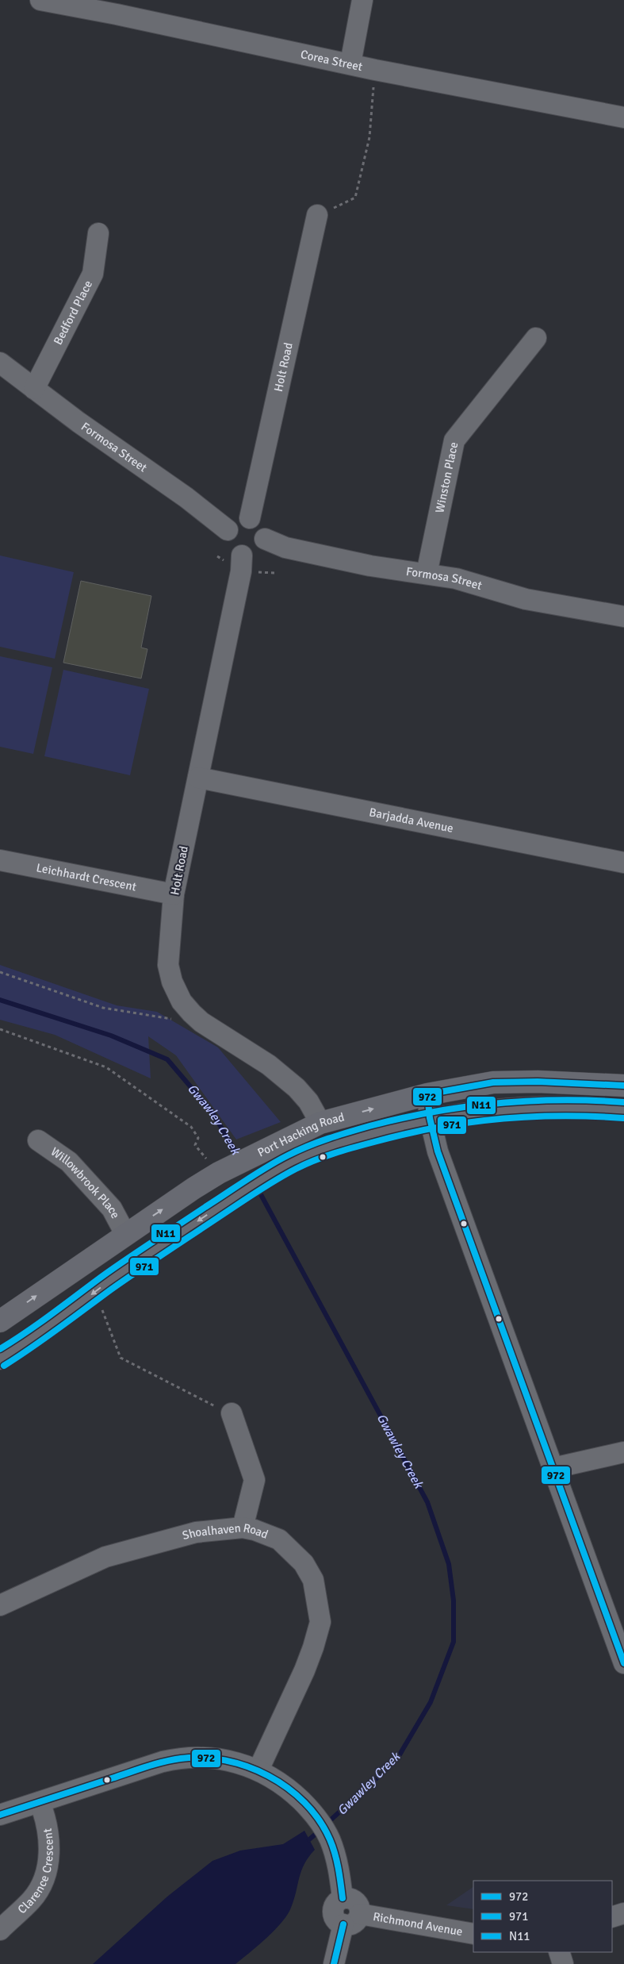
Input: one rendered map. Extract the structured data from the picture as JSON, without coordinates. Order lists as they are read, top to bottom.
{
  "streets": {
    "main road": ["Port Hacking Road"],
    "street": [
      "Corea Street",
      "Bedford Place",
      "Holt Road",
      "Formosa Street",
      "Winston Place",
      "Barjadda Avenue",
      "Leichhardt Crescent",
      "Willowbrook Place",
      "Shoalhaven Road",
      "Clarence Crescent",
      "Richmond Avenue"
    ]
  },
  "crossings": [
    ["Bedford Place", "Formosa Street"],
    ["Holt Road", "Formosa Street"],
    ["Holt Road", "Barjadda Avenue"],
    ["Holt Road", "Leichhardt Crescent"],
    ["Holt Road", "Port Hacking Road"],
    ["Formosa Street", "Winston Place"],
    ["Port Hacking Road", "Willowbrook Place"]
  ],
  "water": ["Gwawley Creek"],
  "lines": ["transit line 972", "transit line N11", "transit line 971"],
  "legend": ["972", "971", "N11"]
}
